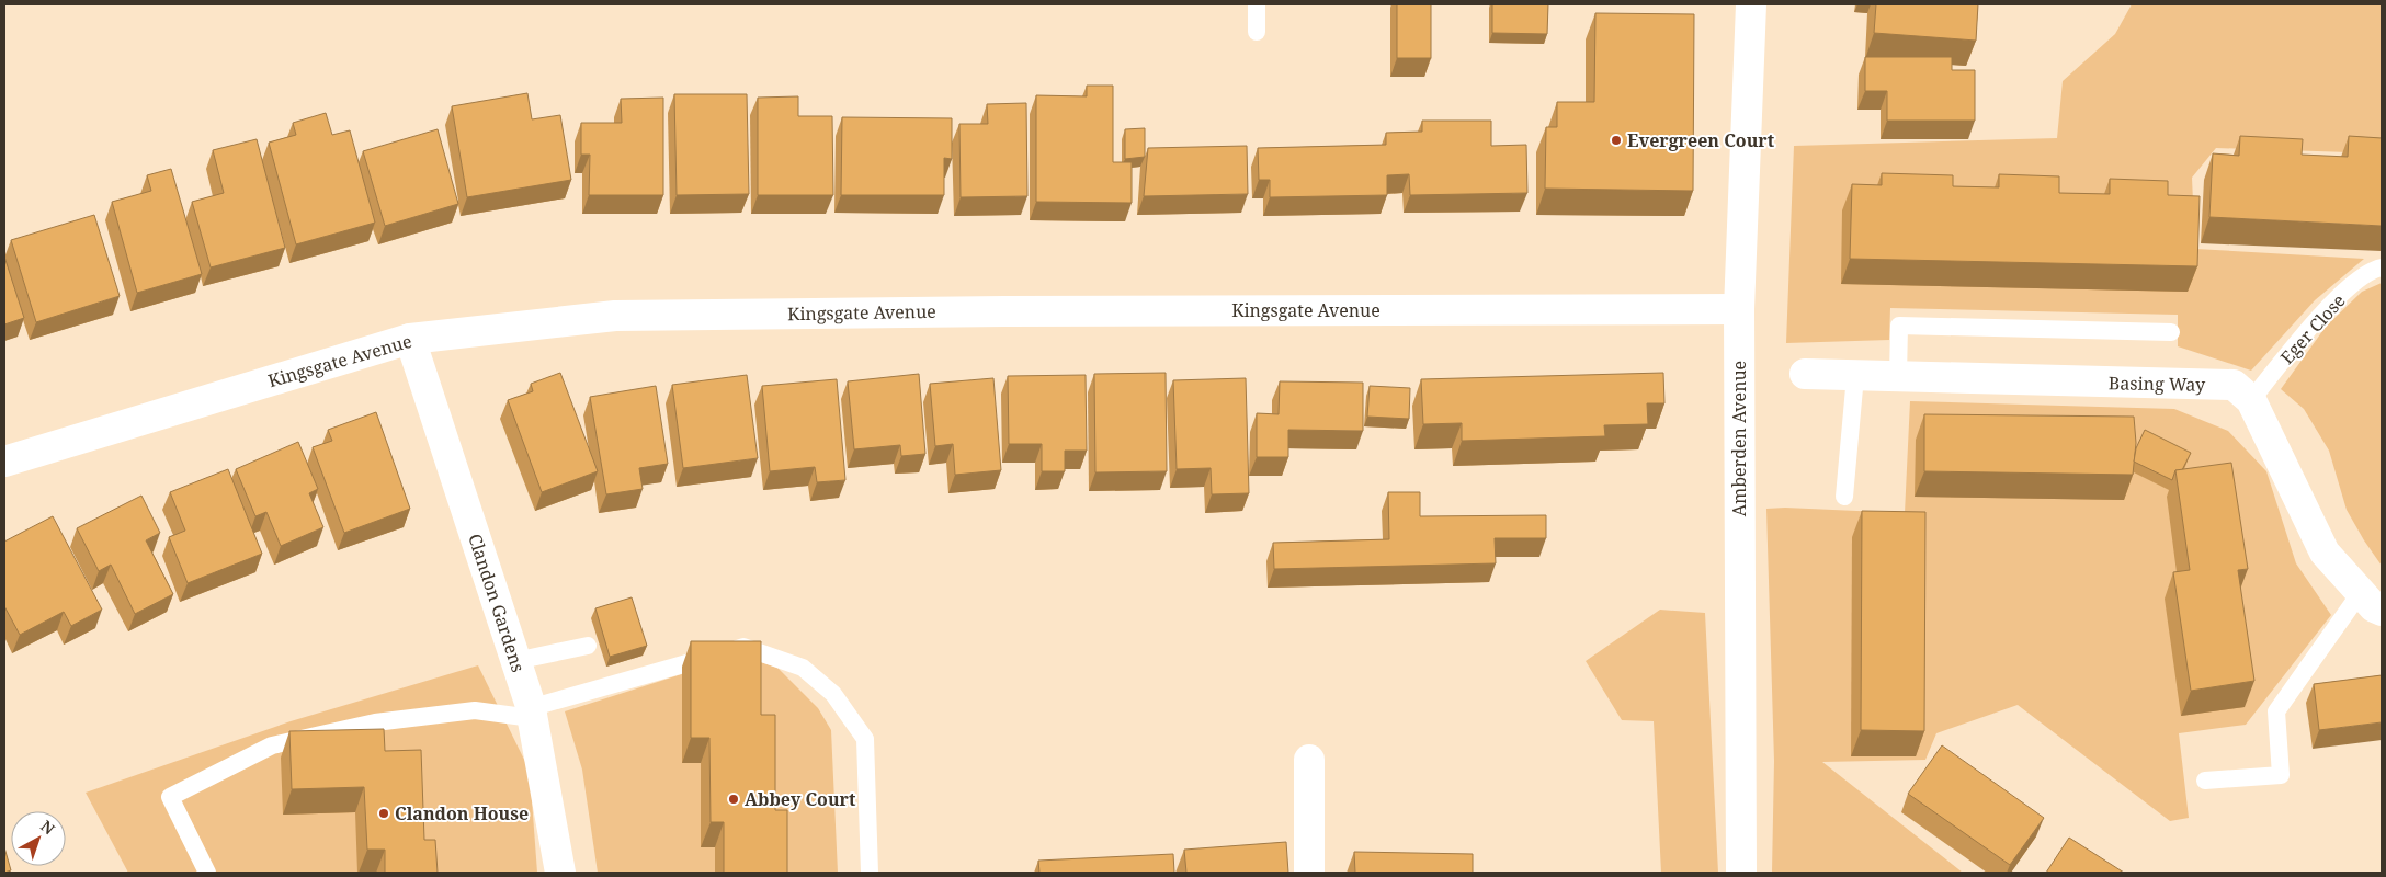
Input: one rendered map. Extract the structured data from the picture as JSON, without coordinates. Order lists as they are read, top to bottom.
{
  "streets": {
    "street": [
      "Kingsgate Avenue",
      "Basing Way",
      "Amberden Avenue",
      "Clandon Gardens"
    ],
    "lane": ["Eger Close"]
  },
  "crossings": [
    ["Kingsgate Avenue", "Amberden Avenue"],
    ["Kingsgate Avenue", "Clandon Gardens"],
    ["Eger Close", "Basing Way"]
  ],
  "places": ["Evergreen Court", "Abbey Court", "Clandon House"],
  "north": "top right"
}
